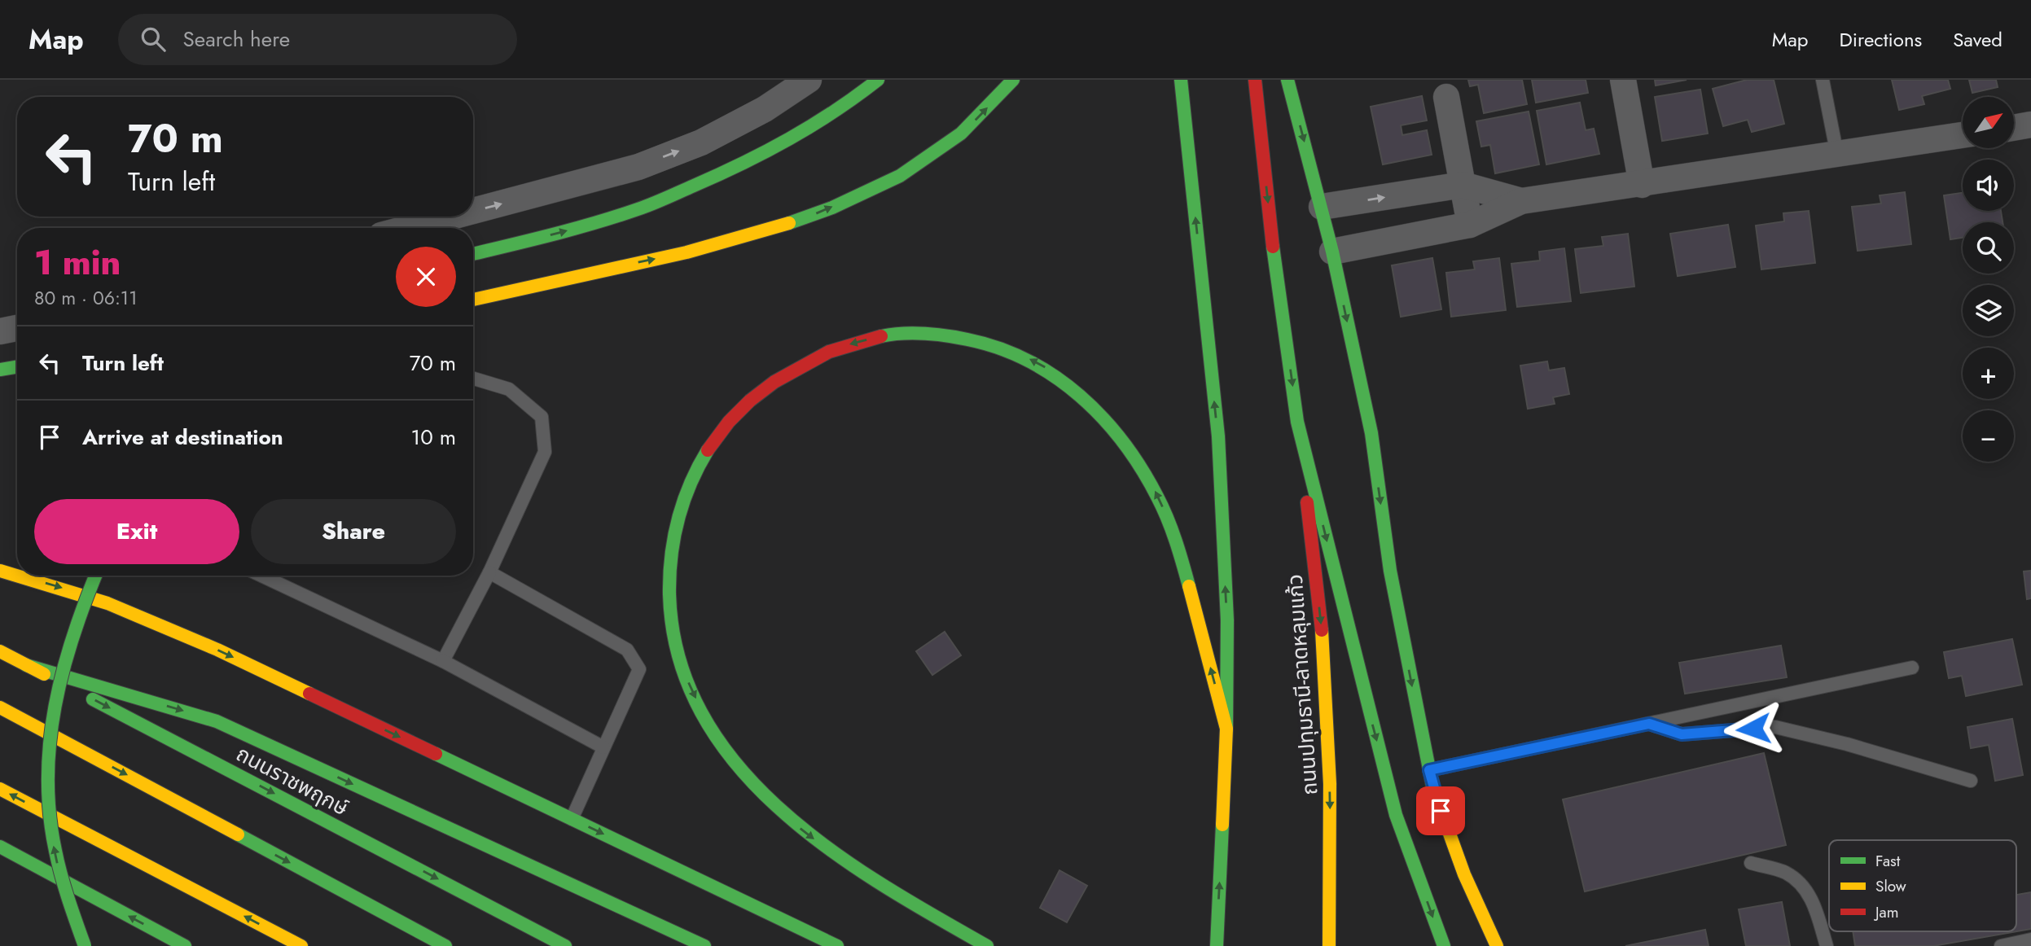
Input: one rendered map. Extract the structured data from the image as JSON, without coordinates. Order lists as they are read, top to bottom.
{
  "streets": {
    "main road": ["ถนนปทุมธานี-ลาดหลุมแก้ว", "ถนนราชพฤกษ์"]
  },
  "legend": ["Fast", "Slow", "Jam"],
  "north": "top right",
  "page": {
    "header": "Map",
    "search": "Search here",
    "nav": ["Map", "Directions", "Saved"],
    "map_buttons": ["+", "−"],
    "turn": ["70 m", "Turn left"],
    "heading": ["1 min", "80 m · 06:11"],
    "list": [
      {
        "name": "Turn left",
        "value": "70 m"
      },
      {
        "name": "Arrive at destination",
        "value": "10 m"
      }
    ],
    "buttons": ["Exit", "Share"]
  }
}
